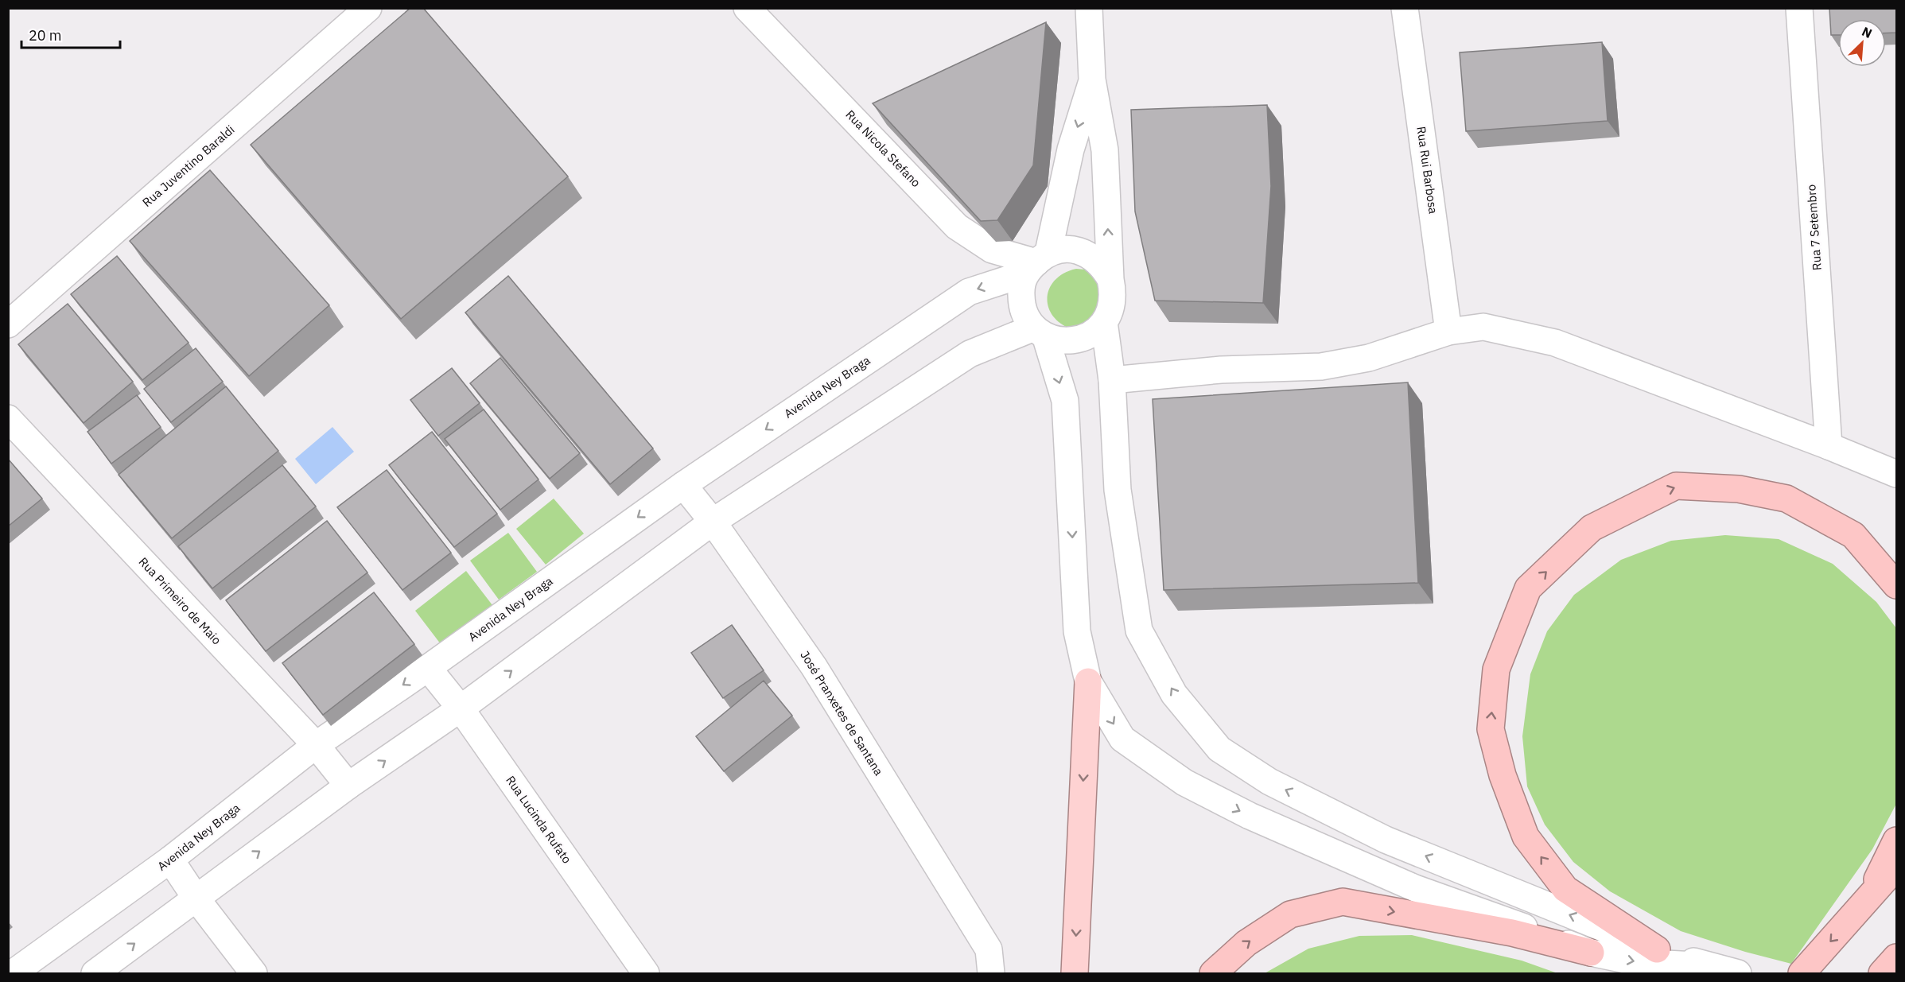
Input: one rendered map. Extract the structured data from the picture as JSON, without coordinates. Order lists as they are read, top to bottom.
{
  "streets": {
    "street": [
      "Rua Nicola Stefano",
      "Rua Juventino Baraldi",
      "Rua Rui Barbosa",
      "Rua 7 Setembro",
      "Avenida Ney Braga",
      "Rua Primeiro de Maio",
      "José Pranxetes de Santana",
      "Rua Lucinda Rufato"
    ]
  },
  "crossings": [
    ["Rua Nicola Stefano", "Avenida Ney Braga"],
    ["Avenida Ney Braga", "Rua Primeiro de Maio"],
    ["Avenida Ney Braga", "José Pranxetes de Santana"],
    ["Avenida Ney Braga", "Rua Lucinda Rufato"]
  ],
  "scale_bar": "20 m",
  "north": "top right"
}
